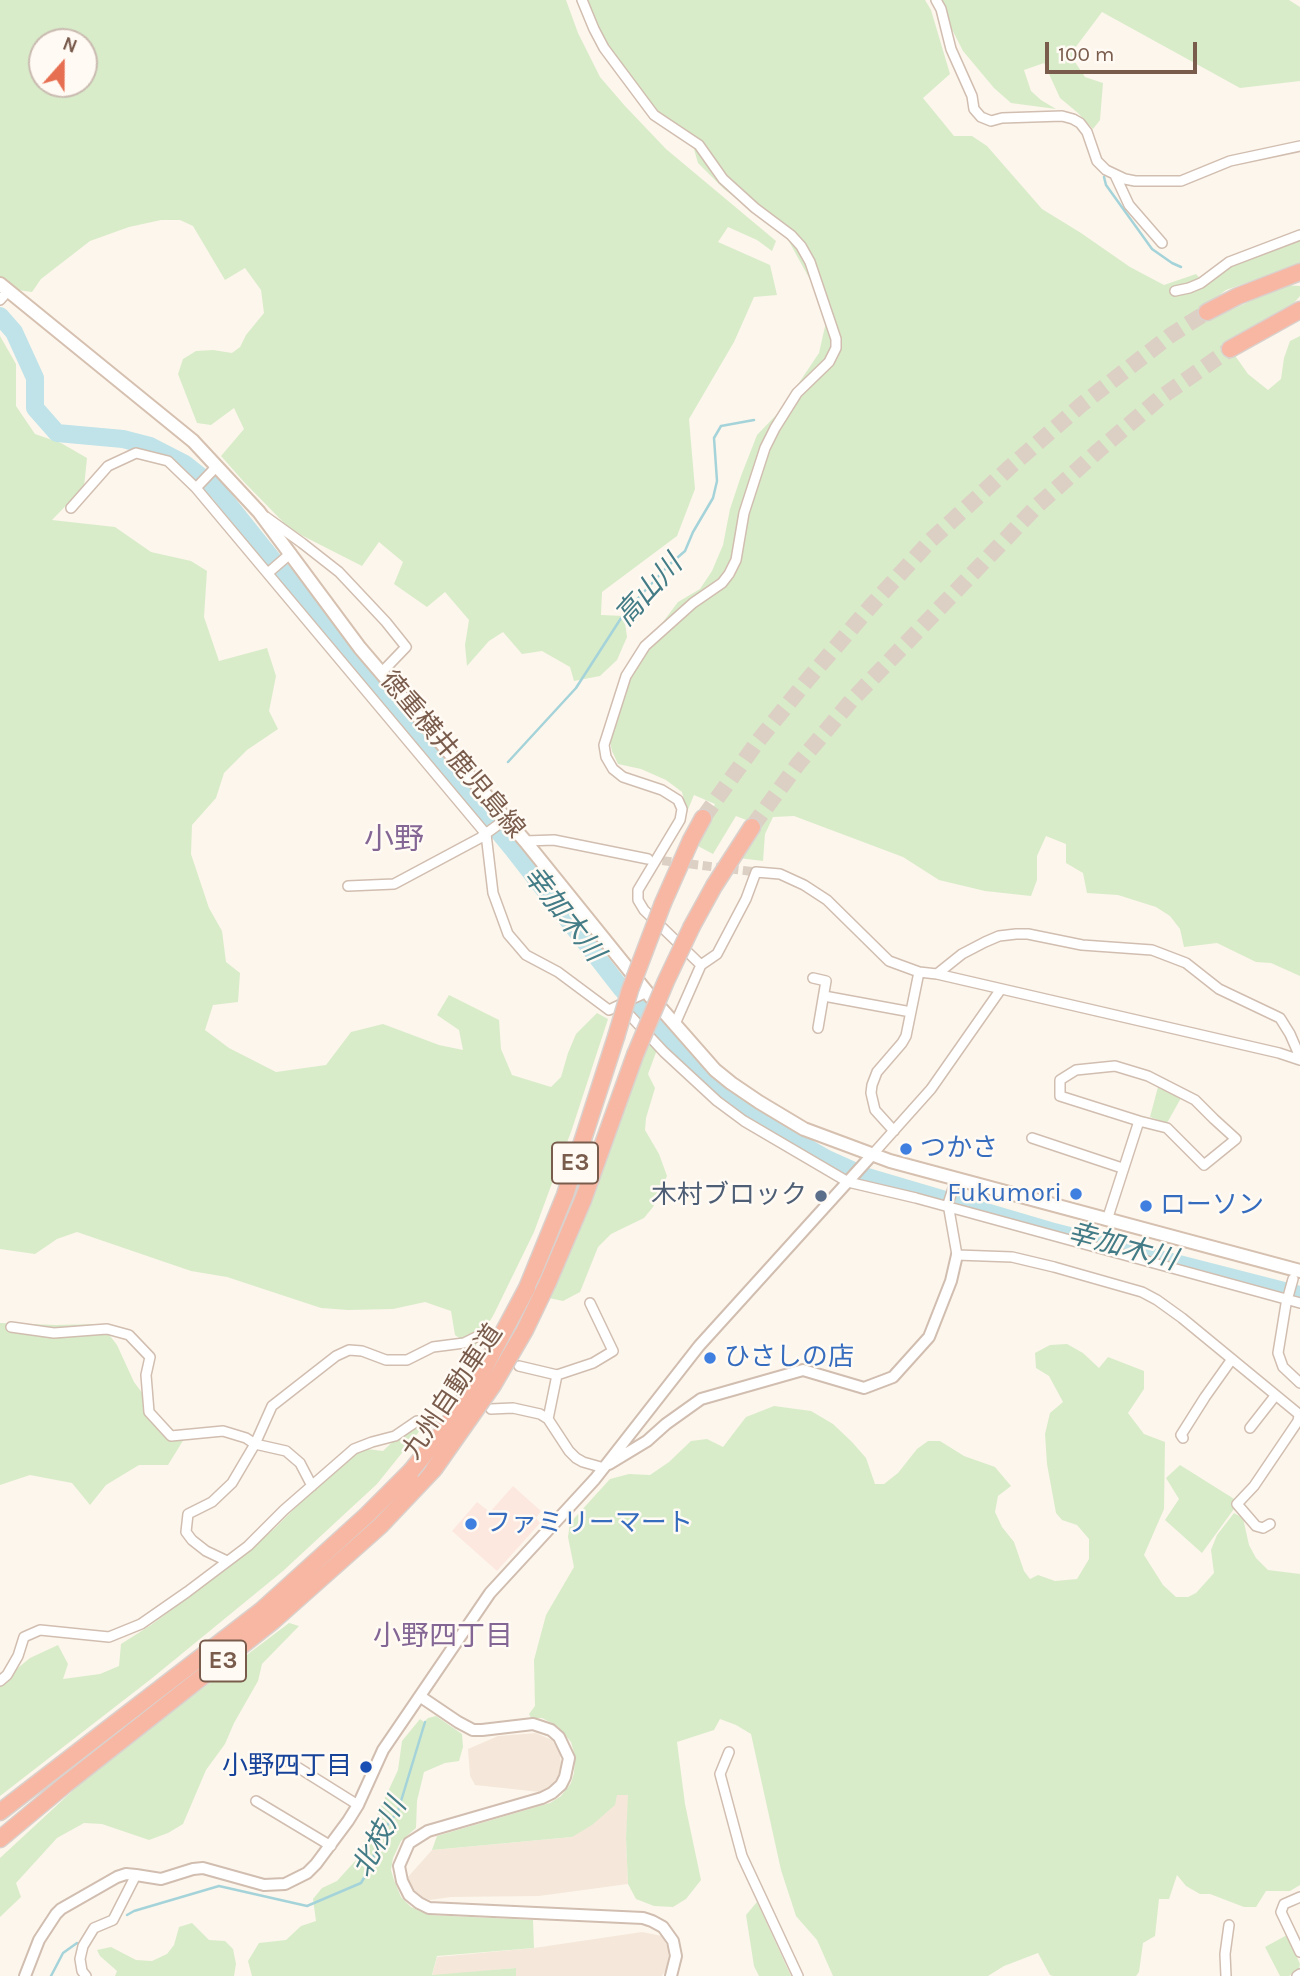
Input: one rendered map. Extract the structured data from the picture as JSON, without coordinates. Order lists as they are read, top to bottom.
{
  "streets": {
    "highway": ["E3", "九州自動車道"],
    "main road": ["徳重横井鹿児島線"]
  },
  "districts": ["小野", "小野四丁目"],
  "water": ["高山川", "幸加木川", "北枝川"],
  "places": [
    "つかさ",
    "Fukumori",
    "木村ブロック",
    "ローソン",
    "ひさしの店",
    "ファミリーマート",
    "小野四丁目"
  ],
  "scale_bar": "100 m",
  "north": "top"
}
